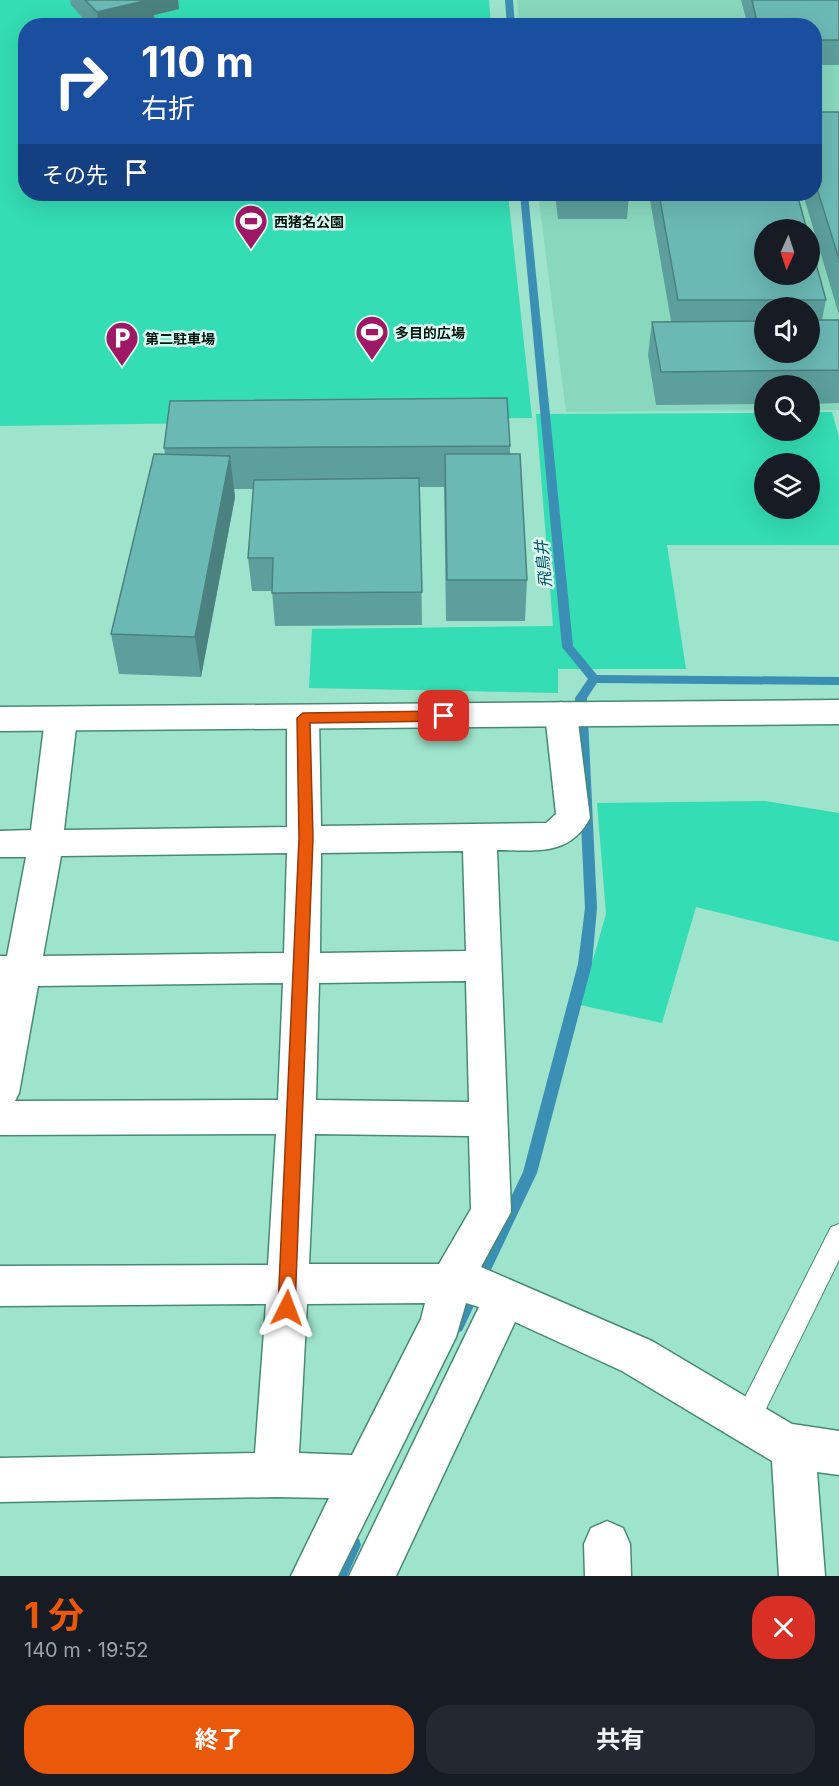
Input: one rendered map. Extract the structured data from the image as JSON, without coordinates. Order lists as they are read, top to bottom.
{
  "water": ["飛鳥井"],
  "places": {
    "sports": ["西猪名公園", "多目的広場"],
    "parking": ["第二駐車場"]
  },
  "north": "bottom",
  "page": {
    "turn": ["110 m", "右折"],
    "then": "その先",
    "heading": ["1 分", "140 m · 19:52"],
    "buttons": ["終了", "共有"]
  }
}
